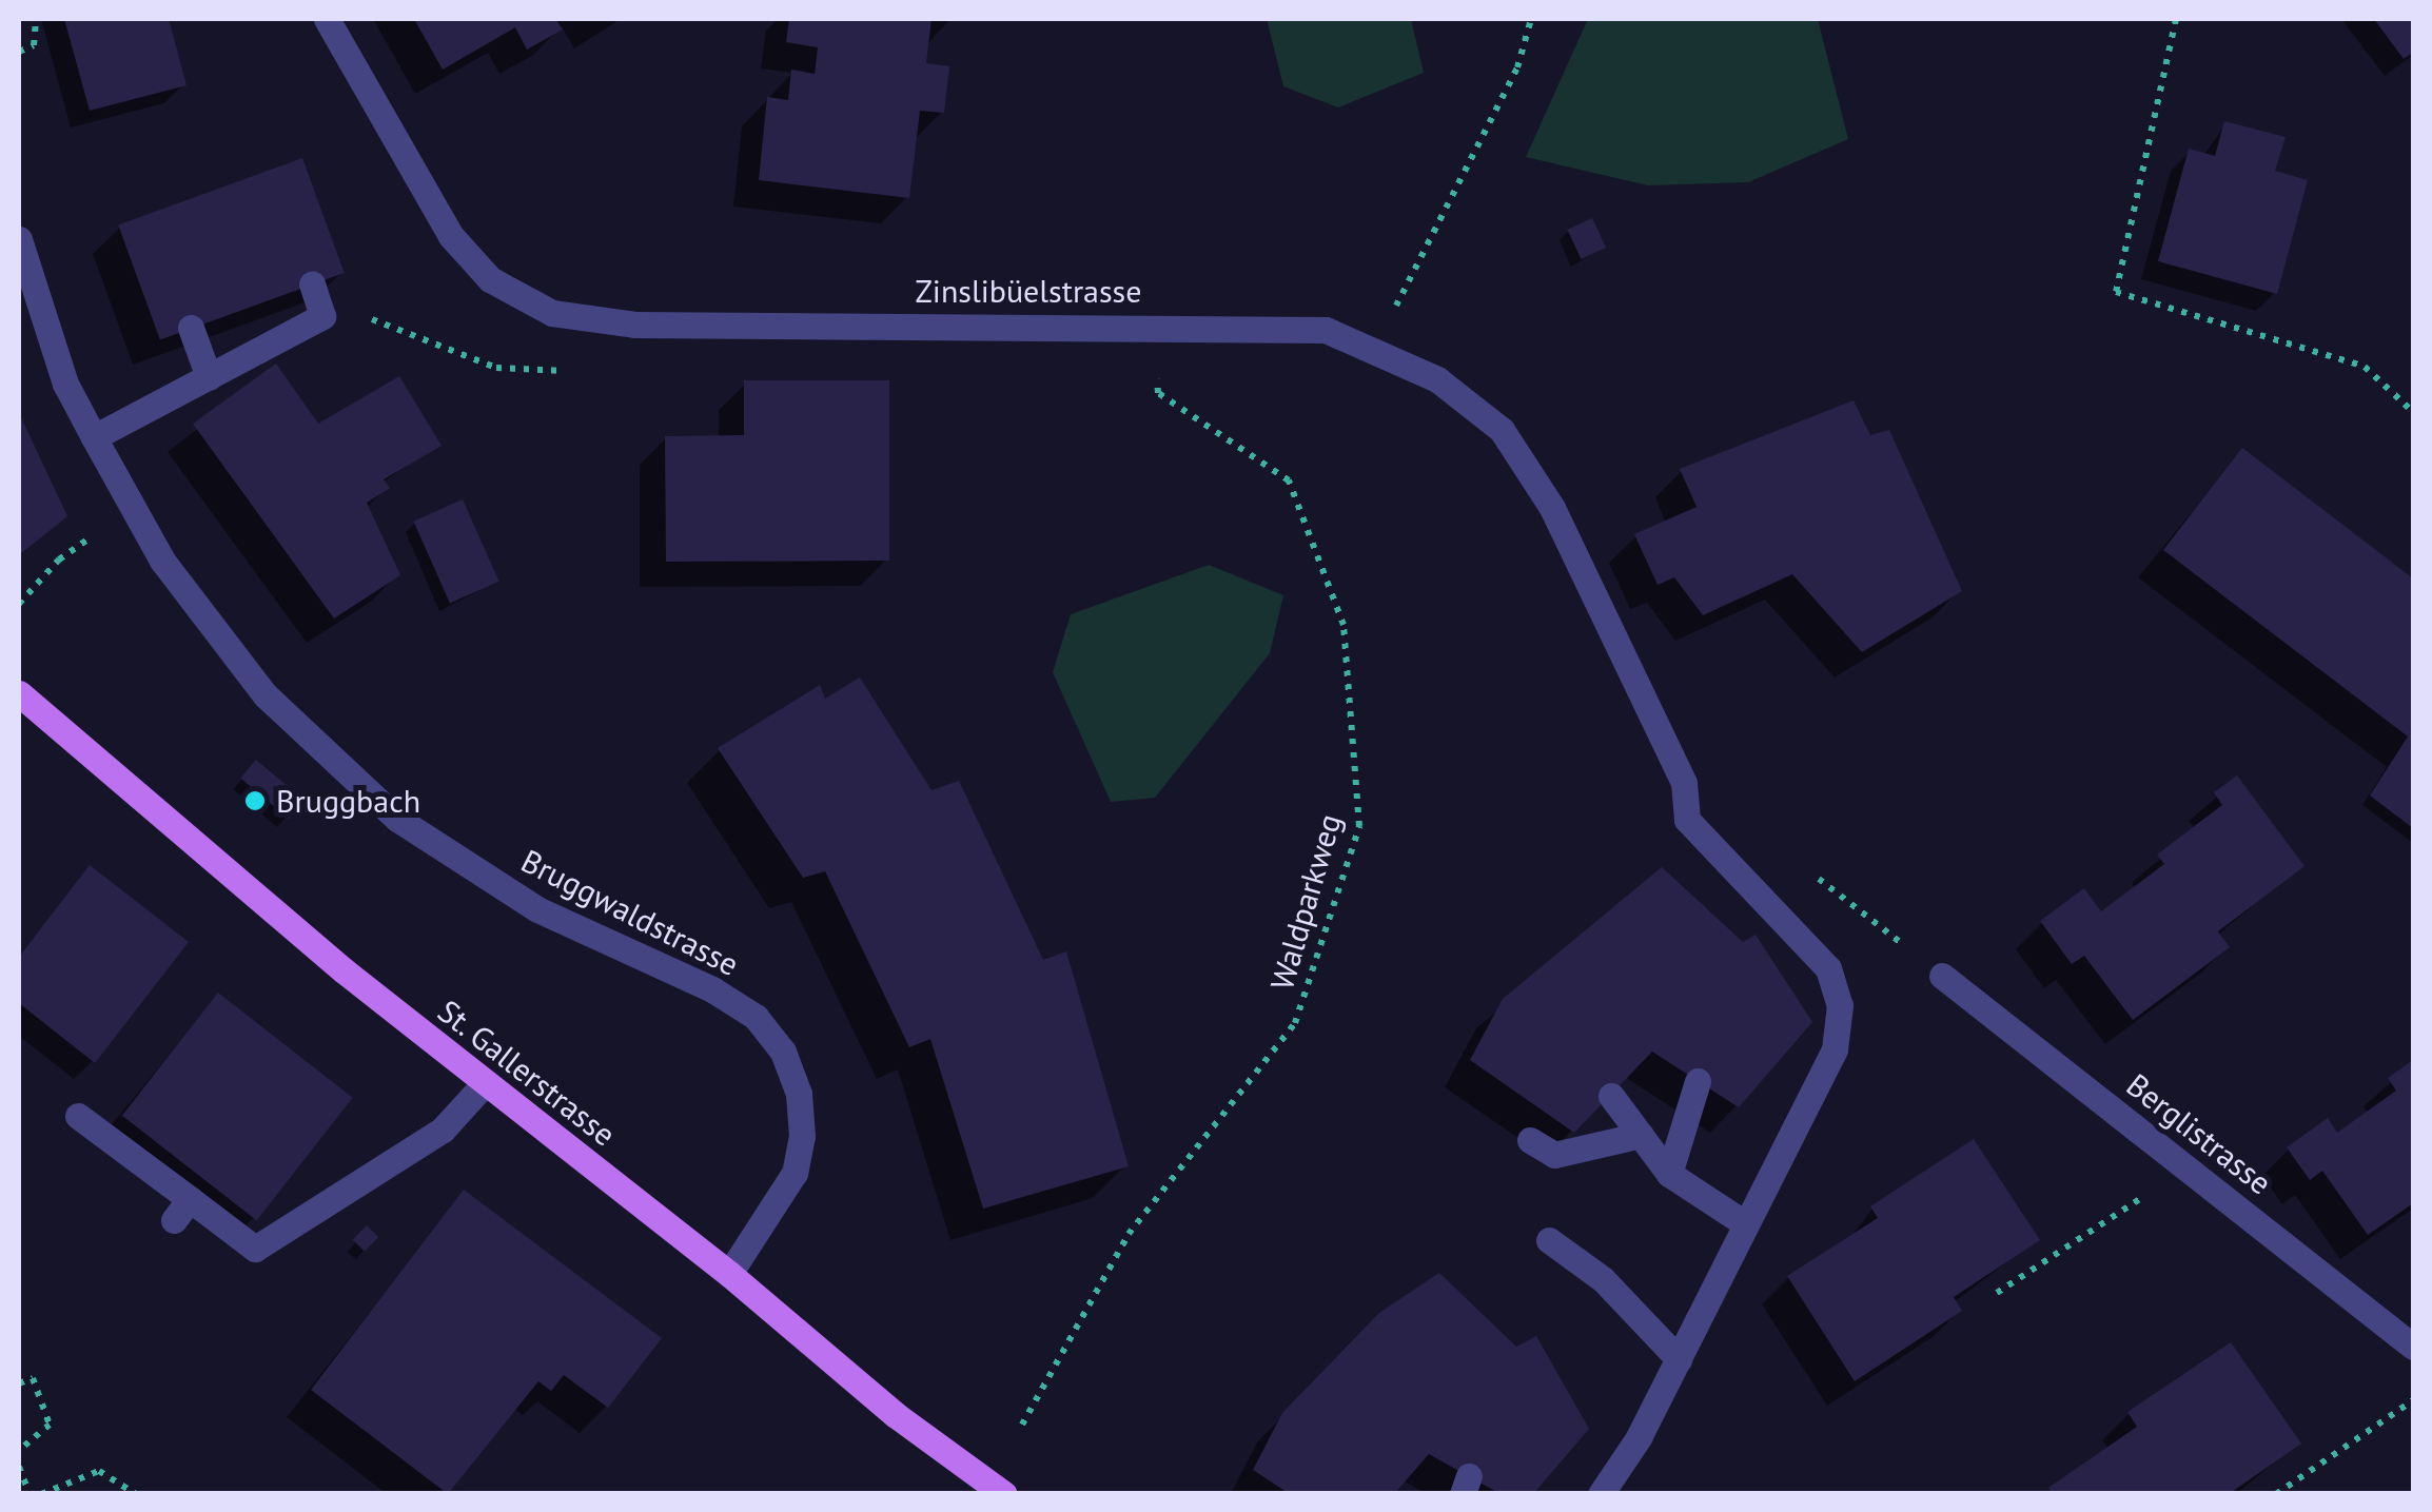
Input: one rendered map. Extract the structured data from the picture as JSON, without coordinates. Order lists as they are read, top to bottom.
{
  "streets": {
    "main road": ["St. Gallerstrasse"],
    "street": ["Zinslibüelstrasse", "Bruggwaldstrasse", "Berglistrasse"],
    "path": ["Waldparkweg"]
  },
  "crossings": [
    ["Zinslibüelstrasse", "Waldparkweg"],
    ["Bruggwaldstrasse", "St. Gallerstrasse"]
  ],
  "places": ["Bruggbach"]
}
